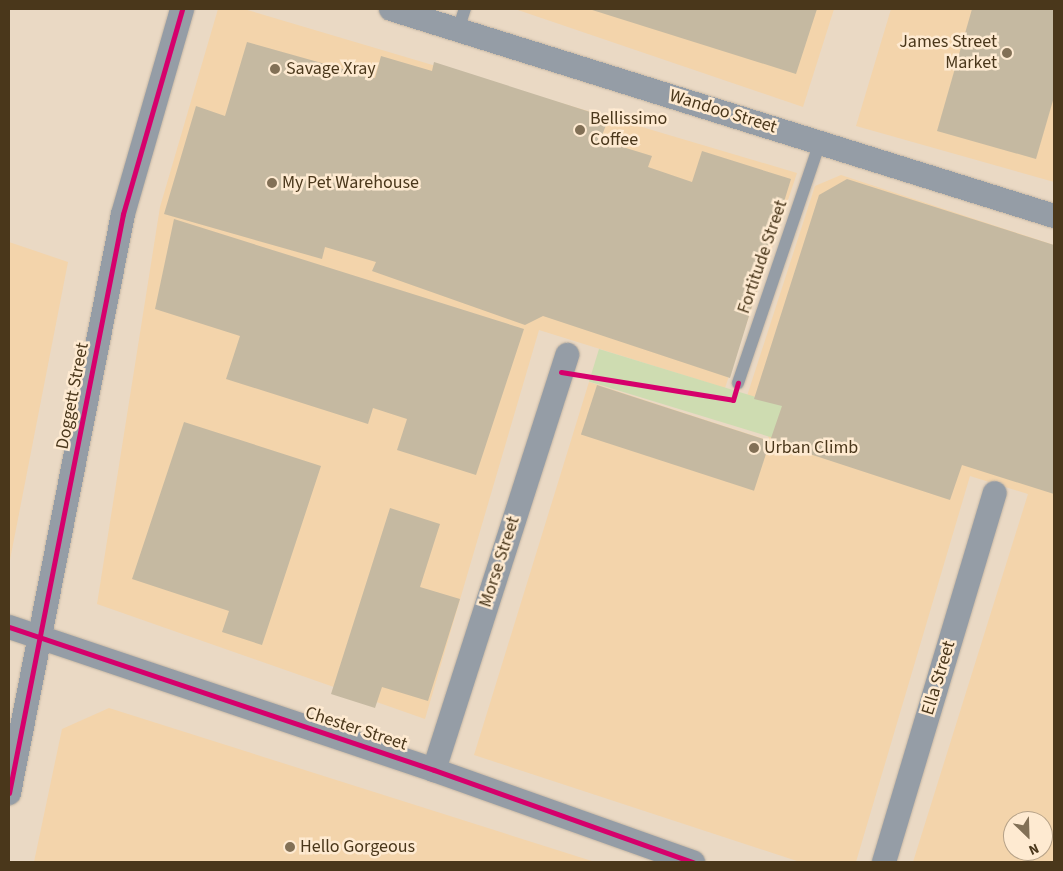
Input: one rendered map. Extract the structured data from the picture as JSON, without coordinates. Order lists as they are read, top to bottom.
{
  "streets": {
    "street": [
      "Wandoo Street",
      "Doggett Street",
      "Morse Street",
      "Ella Street",
      "Chester Street"
    ],
    "lane": ["Fortitude Street"]
  },
  "crossings": [
    ["Wandoo Street", "Fortitude Street"],
    ["Doggett Street", "Chester Street"],
    ["Morse Street", "Chester Street"]
  ],
  "places": [
    "James Street Market",
    "Savage Xray",
    "Bellissimo Coffee",
    "My Pet Warehouse",
    "Urban Climb",
    "Hello Gorgeous"
  ],
  "north": "bottom right"
}
